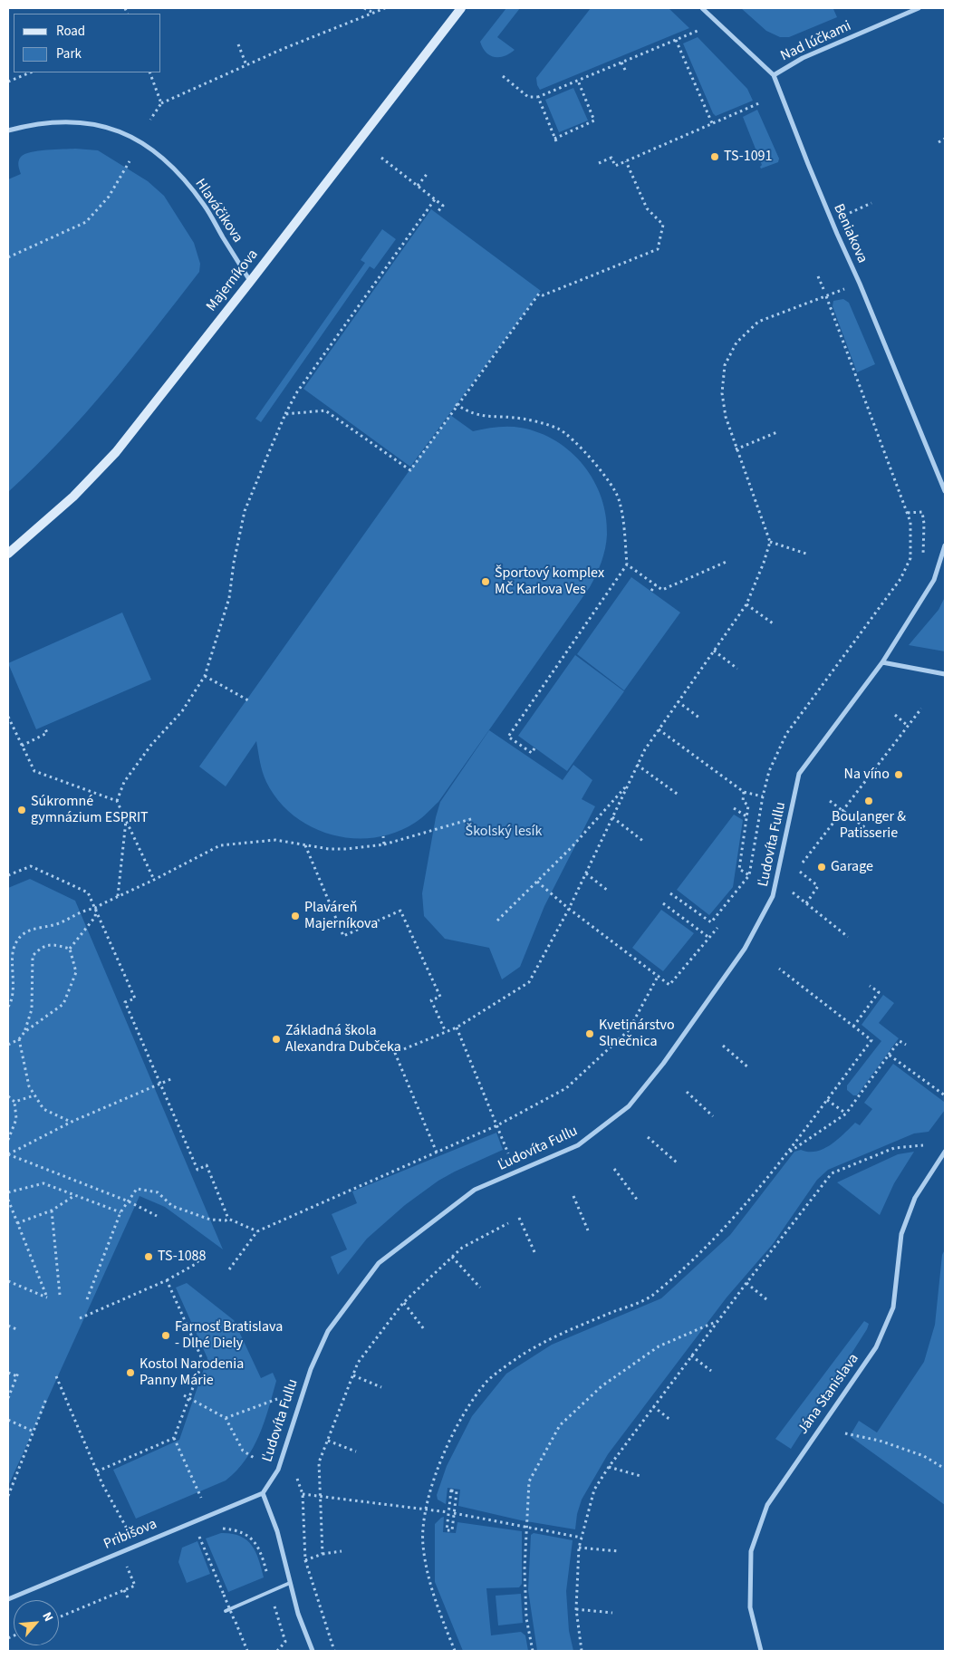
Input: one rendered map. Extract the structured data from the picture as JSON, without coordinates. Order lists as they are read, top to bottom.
{
  "streets": {
    "street": [
      "Nad lúčkami",
      "Hlaváčikova",
      "Beniakova",
      "Majerníkova",
      "Ľudovíta Fullu",
      "Jána Stanislava",
      "Pribišova"
    ]
  },
  "crossings": [
    ["Nad lúčkami", "Beniakova"],
    ["Hlaváčikova", "Majerníkova"],
    ["Ľudovíta Fullu", "Pribišova"]
  ],
  "parks": ["Školský lesík"],
  "places": [
    "TS-1091",
    "Športový komplex MČ Karlova Ves",
    "Na víno",
    "Boulanger & Patisserie",
    "Súkromné gymnázium ESPRIT",
    "Garage",
    "Plaváreň Majerníkova",
    "Kvetinárstvo Slnečnica",
    "Základná škola Alexandra Dubčeka",
    "TS-1088",
    "Farnosť Bratislava - Dlhé Diely",
    "Kostol Narodenia Panny Márie"
  ],
  "legend": ["Road", "Park"],
  "north": "top right"
}
